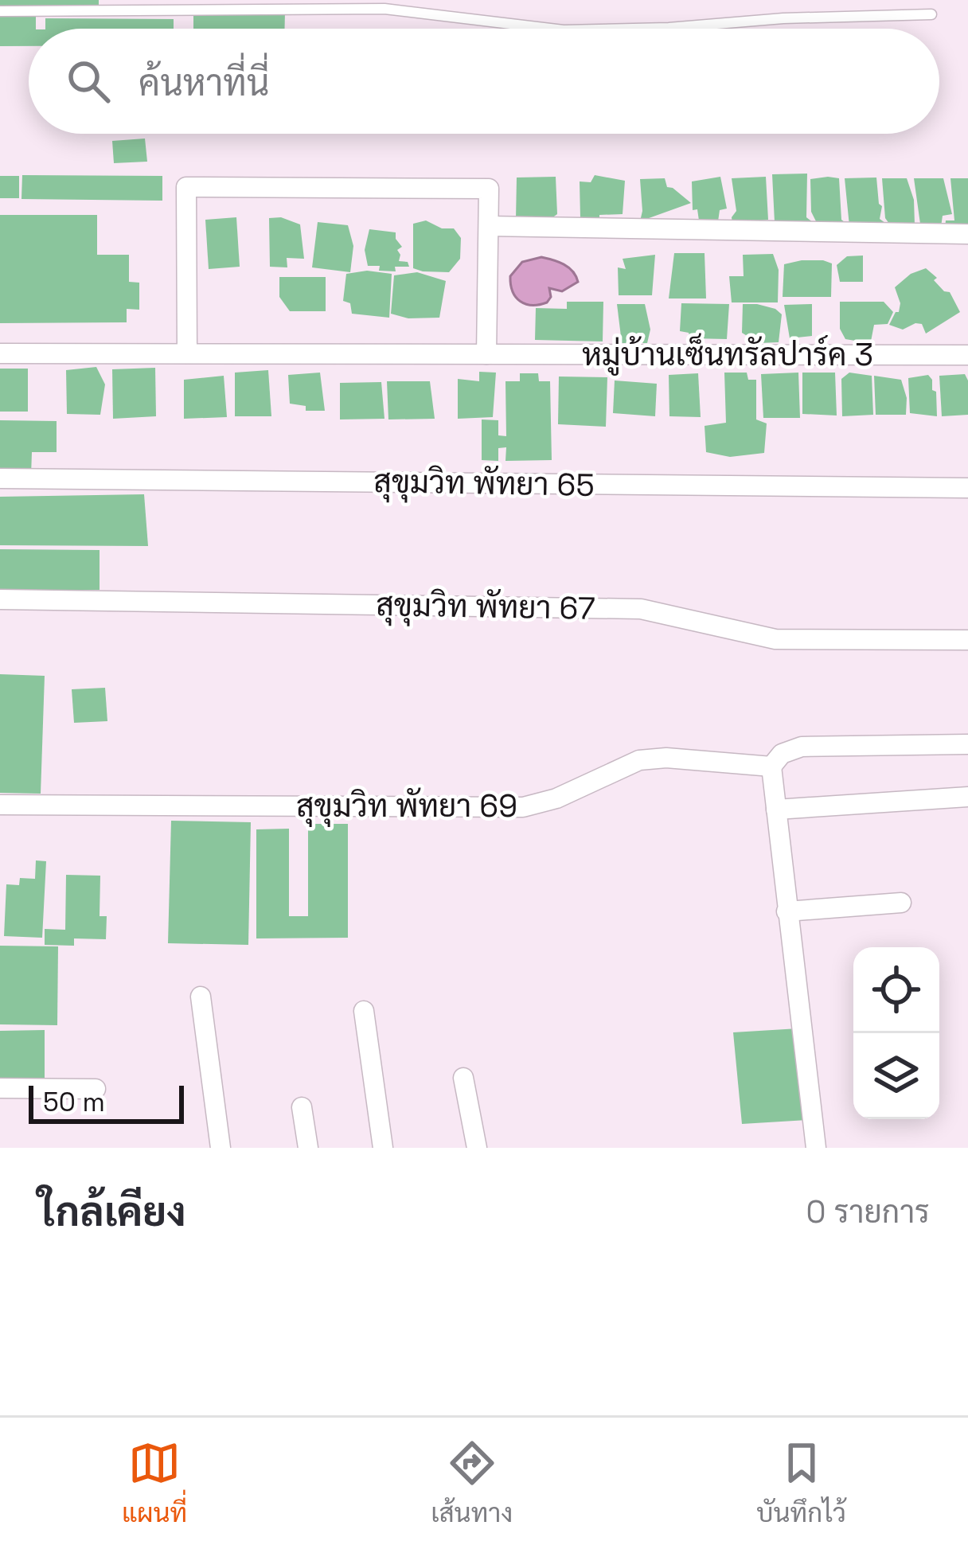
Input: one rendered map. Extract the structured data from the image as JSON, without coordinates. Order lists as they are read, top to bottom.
{
  "streets": {
    "street": [
      "หมู่บ้านเซ็นทรัลปาร์ค 3",
      "สุขุมวิท พัทยา 65",
      "สุขุมวิท พัทยา 67",
      "สุขุมวิท พัทยา 69"
    ]
  },
  "scale_bar": "50 m",
  "page": {
    "search": "ค้นหาที่นี่",
    "scale": "50 m",
    "heading": ["ใกล้เคียง", "0 รายการ"],
    "nav": ["แผนที่", "เส้นทาง", "บันทึกไว้"]
  }
}
